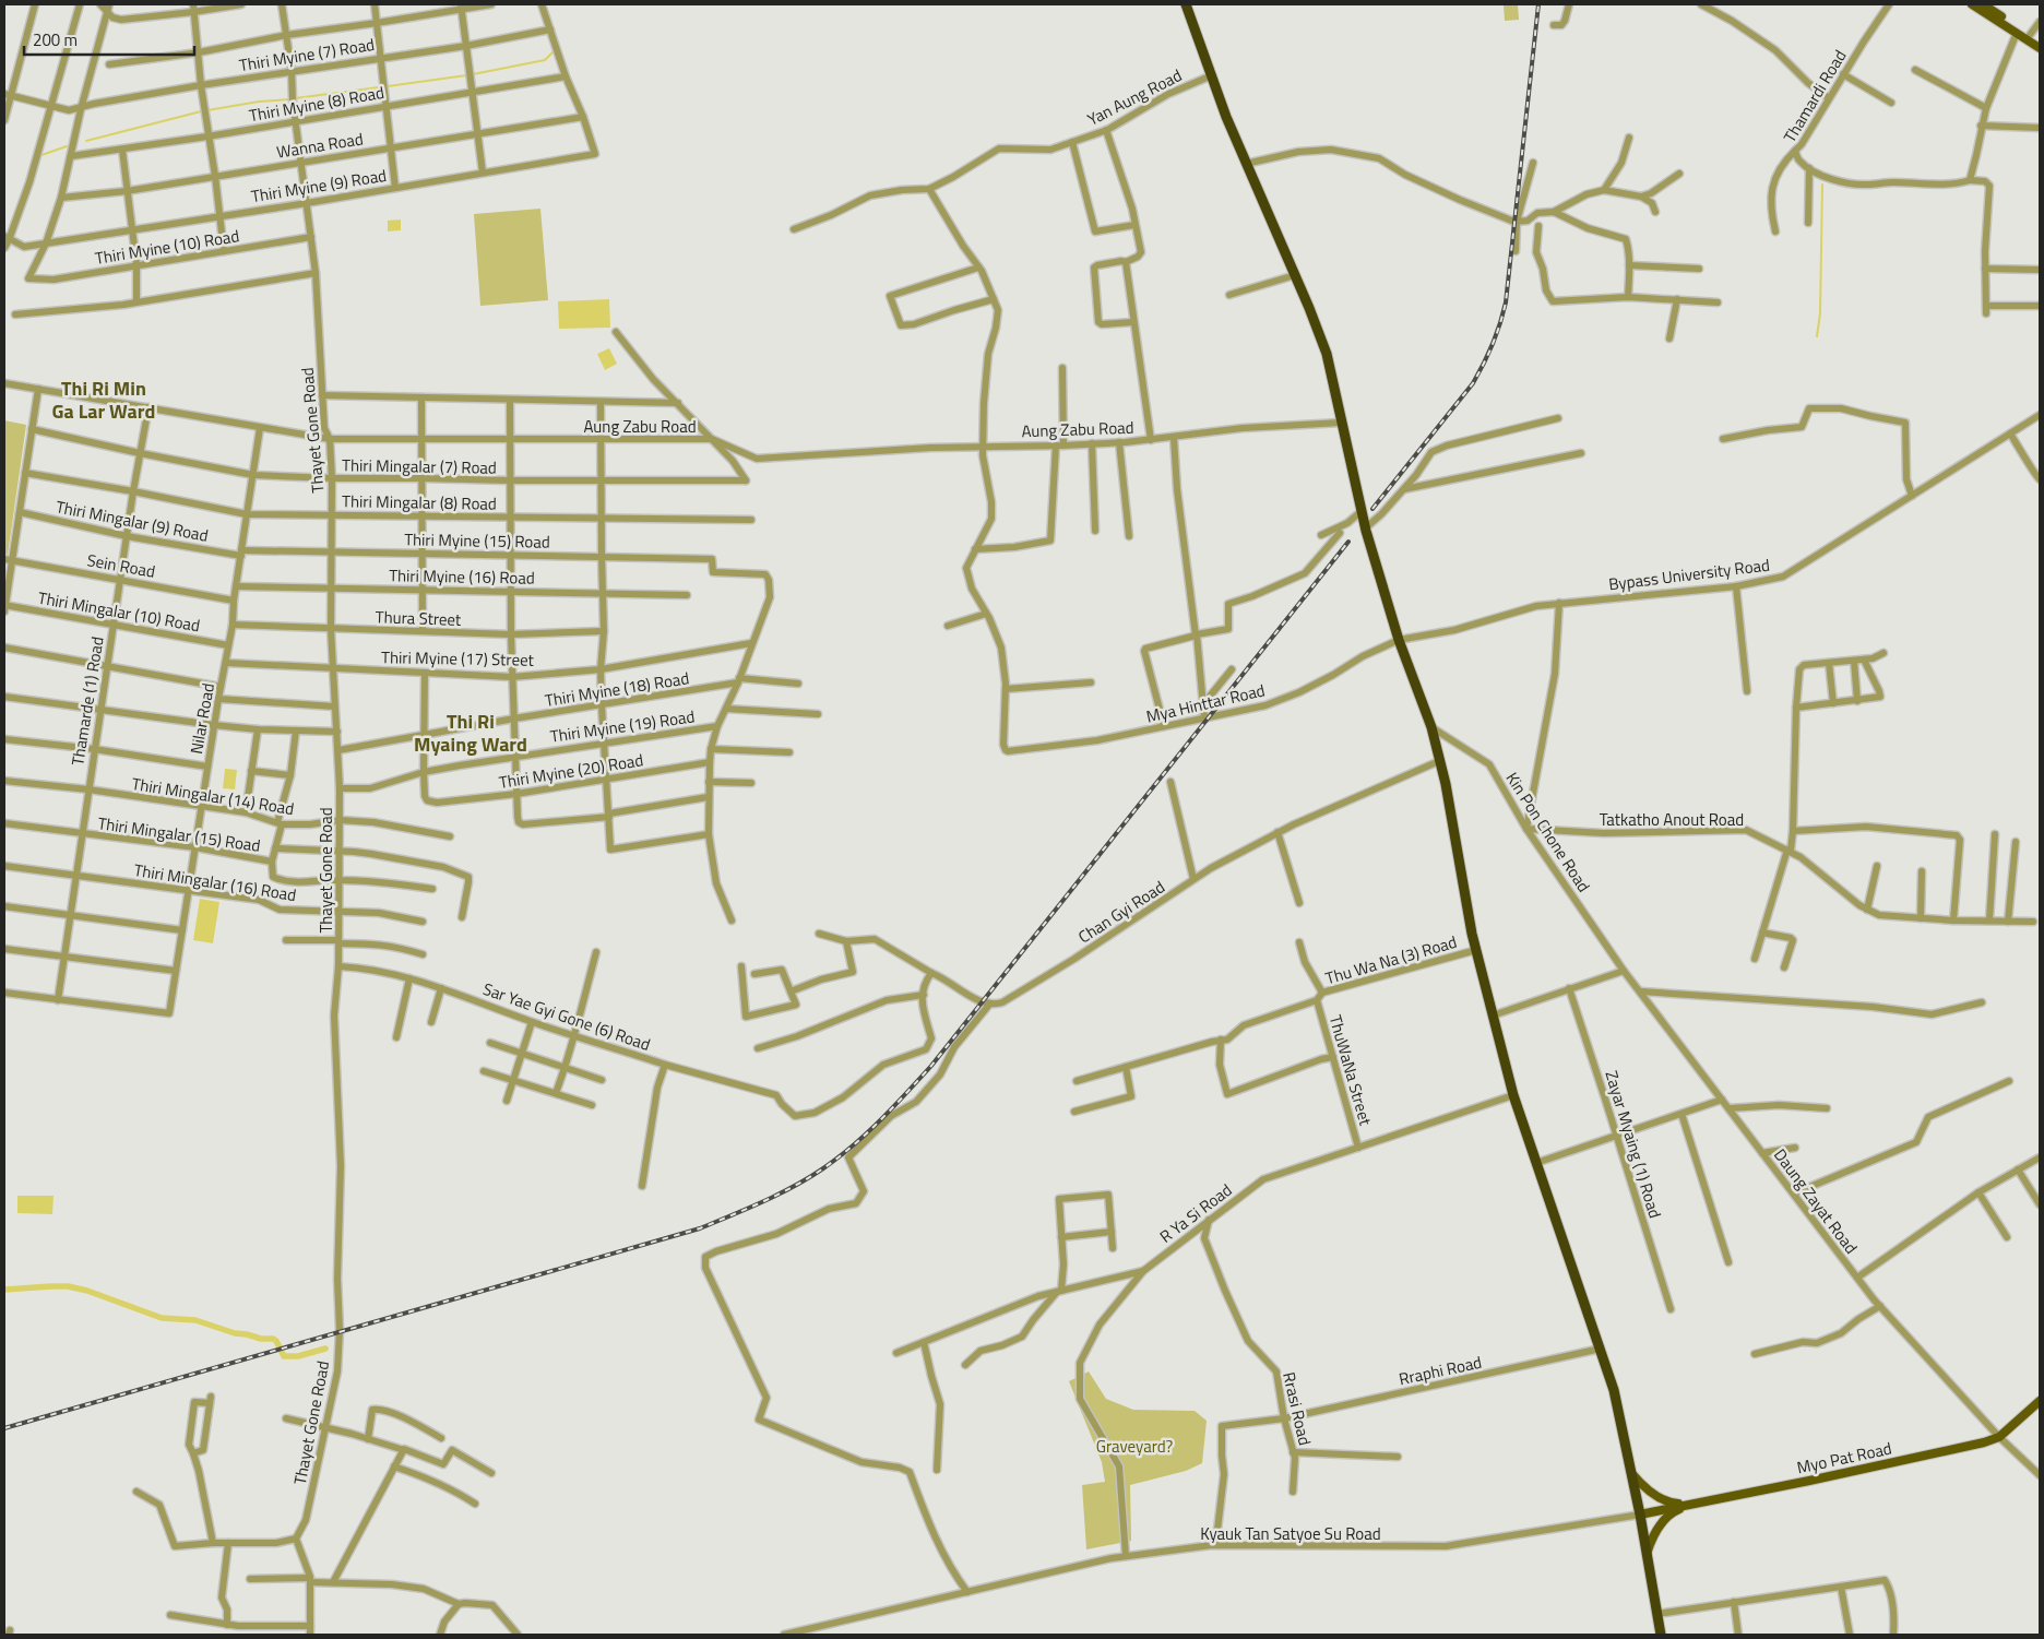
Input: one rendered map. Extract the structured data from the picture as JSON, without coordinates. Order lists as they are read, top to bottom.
{
  "streets": {
    "main road": ["Myo Pat Road"],
    "street": [
      "Thiri Myine (7) Road",
      "Thamardi Road",
      "Yan Aung Road",
      "Thiri Myine (8) Road",
      "Wanna Road",
      "Thiri Myine (9) Road",
      "Thiri Myine (10) Road",
      "Aung Zabu Road",
      "Thayet Gone Road",
      "Thiri Mingalar (7) Road",
      "Thiri Mingalar (8) Road",
      "Thiri Mingalar (9) Road",
      "Thiri Myine (15) Road",
      "Sein Road",
      "Bypass University Road",
      "Thiri Myine (16) Road",
      "Thiri Mingalar (10) Road",
      "Thura Street",
      "Thiri Myine (17) Street",
      "Thiri Myine (18) Road",
      "Thamarde (1) Road",
      "Mya Hinttar Road",
      "Nilar Road",
      "Thiri Myine (19) Road",
      "Thiri Myine (20) Road",
      "Thiri Mingalar (14) Road",
      "Tatkatho Anout Road",
      "Kin Pon Chone Road",
      "Thiri Mingalar (15) Road",
      "Thiri Mingalar (16) Road",
      "Chan Gyi Road",
      "Thu Wa Na (3) Road",
      "Sar Yae Gyi Gone (6) Road",
      "ThuWaNa Street",
      "Zayar Myaing (1) Road",
      "Daung Zayat Road",
      "R Ya Si Road",
      "Rraphi Road",
      "Rrasi Road",
      "Kyauk Tan Satyoe Su Road"
    ]
  },
  "crossings": [
    ["Thiri Myine (7) Road", "Thayet Gone Road"],
    ["Thiri Myine (8) Road", "Thayet Gone Road"],
    ["Wanna Road", "Thiri Myine (9) Road"],
    ["Wanna Road", "Thayet Gone Road"],
    ["Thiri Myine (9) Road", "Thiri Myine (10) Road"],
    ["Thiri Myine (9) Road", "Thayet Gone Road"],
    ["Thiri Myine (10) Road", "Thayet Gone Road"],
    ["Aung Zabu Road", "Thayet Gone Road"],
    ["Aung Zabu Road", "Thiri Mingalar (7) Road"],
    ["Aung Zabu Road", "Thamarde (1) Road"],
    ["Aung Zabu Road", "Nilar Road"],
    ["Thayet Gone Road", "Thiri Mingalar (7) Road"],
    ["Thayet Gone Road", "Thiri Mingalar (8) Road"],
    ["Thayet Gone Road", "Thiri Myine (15) Road"],
    ["Thayet Gone Road", "Thiri Myine (16) Road"],
    ["Thayet Gone Road", "Thura Street"],
    ["Thayet Gone Road", "Thiri Myine (17) Street"],
    ["Thayet Gone Road", "Thiri Myine (18) Road"],
    ["Thayet Gone Road", "Thiri Myine (19) Road"],
    ["Thayet Gone Road", "Thiri Mingalar (14) Road"],
    ["Thayet Gone Road", "Thiri Mingalar (15) Road"],
    ["Thayet Gone Road", "Thiri Mingalar (16) Road"],
    ["Thayet Gone Road", "Sar Yae Gyi Gone (6) Road"],
    ["Thiri Mingalar (7) Road", "Thamarde (1) Road"],
    ["Thiri Mingalar (7) Road", "Nilar Road"],
    ["Thiri Mingalar (8) Road", "Thamarde (1) Road"],
    ["Thiri Mingalar (8) Road", "Nilar Road"],
    ["Thiri Mingalar (9) Road", "Thiri Myine (15) Road"],
    ["Thiri Mingalar (9) Road", "Thamarde (1) Road"],
    ["Thiri Mingalar (9) Road", "Nilar Road"],
    ["Thiri Myine (15) Road", "Thiri Myine (17) Street"],
    ["Thiri Myine (15) Road", "Nilar Road"],
    ["Sein Road", "Thamarde (1) Road"],
    ["Sein Road", "Nilar Road"],
    ["Bypass University Road", "Mya Hinttar Road"],
    ["Thiri Myine (16) Road", "Nilar Road"],
    ["Thiri Mingalar (10) Road", "Thamarde (1) Road"],
    ["Thiri Mingalar (10) Road", "Nilar Road"],
    ["Thura Street", "Nilar Road"],
    ["Thiri Myine (17) Street", "Nilar Road"],
    ["Thamarde (1) Road", "Nilar Road"],
    ["Thamarde (1) Road", "Thiri Mingalar (14) Road"],
    ["Thamarde (1) Road", "Thiri Mingalar (15) Road"],
    ["Thamarde (1) Road", "Thiri Mingalar (16) Road"],
    ["Nilar Road", "Thiri Mingalar (14) Road"],
    ["Nilar Road", "Thiri Mingalar (15) Road"],
    ["Nilar Road", "Thiri Mingalar (16) Road"],
    ["Thiri Myine (19) Road", "Thiri Myine (20) Road"],
    ["Tatkatho Anout Road", "Kin Pon Chone Road"],
    ["Kin Pon Chone Road", "Daung Zayat Road"],
    ["Thu Wa Na (3) Road", "ThuWaNa Street"],
    ["ThuWaNa Street", "R Ya Si Road"],
    ["Daung Zayat Road", "Myo Pat Road"],
    ["R Ya Si Road", "Rrasi Road"],
    ["Rraphi Road", "Rrasi Road"],
    ["Rraphi Road", "Kyauk Tan Satyoe Su Road"],
    ["Myo Pat Road", "Kyauk Tan Satyoe Su Road"]
  ],
  "districts": ["Thi Ri Min Ga Lar Ward", "Thi Ri Myaing Ward"],
  "parks": ["Graveyard?"],
  "scale_bar": "200 m"
}
